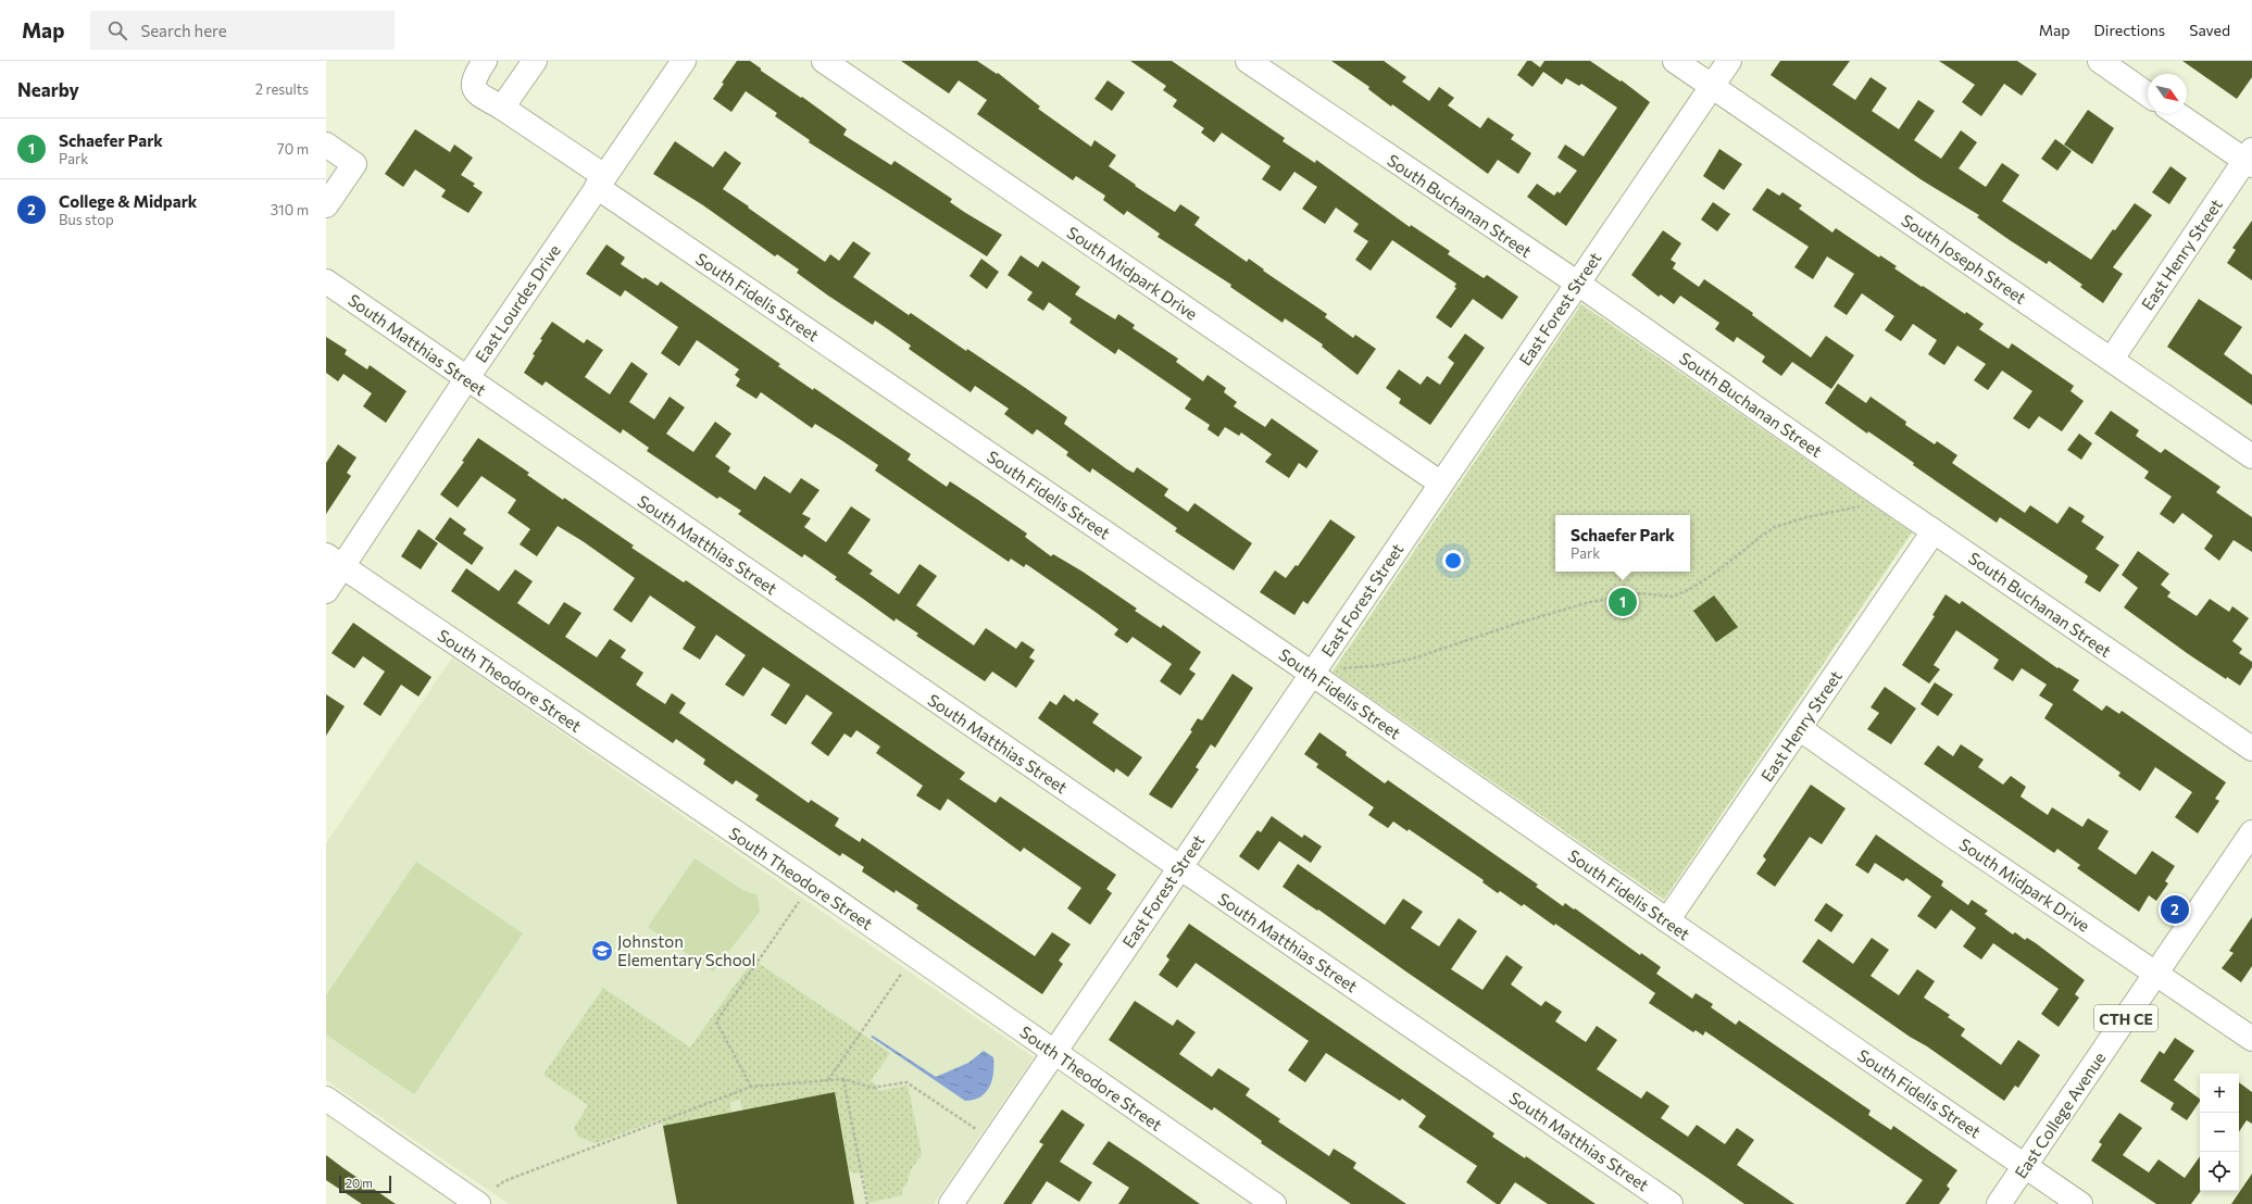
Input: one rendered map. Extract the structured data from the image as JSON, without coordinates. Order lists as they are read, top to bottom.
{
  "streets": {
    "street": [
      "South Buchanan Street",
      "East Henry Street",
      "South Joseph Street",
      "South Midpark Drive",
      "South Fidelis Street",
      "East Lourdes Drive",
      "East Forest Street",
      "South Matthias Street",
      "South Theodore Street",
      "CTH CE",
      "East College Avenue"
    ]
  },
  "crossings": [
    ["South Buchanan Street", "East Henry Street"],
    ["South Buchanan Street", "East Forest Street"],
    ["East Henry Street", "South Joseph Street"],
    ["East Henry Street", "South Midpark Drive"],
    ["East Henry Street", "South Fidelis Street"],
    ["South Joseph Street", "East Forest Street"],
    ["South Midpark Drive", "East Forest Street"],
    ["South Midpark Drive", "East College Avenue"],
    ["South Fidelis Street", "East Lourdes Drive"],
    ["South Fidelis Street", "East Forest Street"],
    ["South Fidelis Street", "East College Avenue"],
    ["East Lourdes Drive", "South Matthias Street"],
    ["East Lourdes Drive", "South Theodore Street"],
    ["East Forest Street", "South Matthias Street"],
    ["East Forest Street", "South Theodore Street"]
  ],
  "places": {
    "school or university": ["Johnston Elementary School"]
  },
  "scale_bar": "20 m",
  "north": "bottom right",
  "page": {
    "header": "Map",
    "search": "Search here",
    "nav": ["Map", "Directions", "Saved"],
    "heading": ["Nearby", "2 results"],
    "list": [
      {
        "mark": "1",
        "name": "Schaefer Park",
        "note": "Park",
        "value": "70 m"
      },
      {
        "mark": "2",
        "name": "College & Midpark",
        "note": "Bus stop",
        "value": "310 m"
      }
    ],
    "popup": ["Schaefer Park", "Park"],
    "pins": ["1", "2"],
    "map_buttons": ["+", "−"],
    "scale": "20 m"
  }
}
